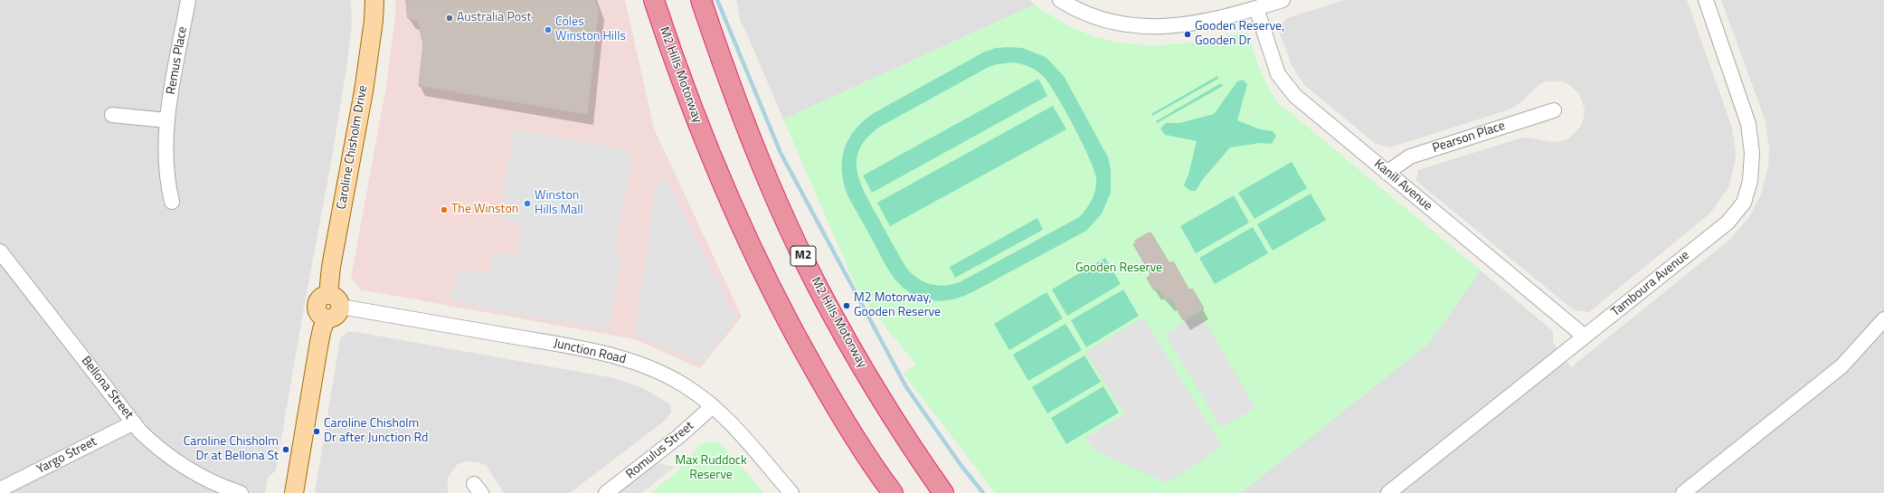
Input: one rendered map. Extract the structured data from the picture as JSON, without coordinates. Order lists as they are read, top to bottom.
{
  "streets": {
    "highway": ["M2 Hills Motorway", "M2"],
    "main road": ["Caroline Chisholm Drive"],
    "street": [
      "Remus Place",
      "Pearson Place",
      "Kanili Avenue",
      "Tamboura Avenue",
      "Junction Road",
      "Bellona Street",
      "Romulus Street",
      "Yargo Street"
    ]
  },
  "crossings": [
    ["Pearson Place", "Kanili Avenue"],
    ["Caroline Chisholm Drive", "Junction Road"],
    ["Kanili Avenue", "Tamboura Avenue"],
    ["Junction Road", "Romulus Street"],
    ["Bellona Street", "Yargo Street"]
  ],
  "parks": ["Gooden Reserve", "Max Ruddock Reserve"],
  "places": [
    "Australia Post",
    "Coles Winston Hills",
    "Gooden Reserve, Gooden Dr",
    "Winston Hills Mall",
    "The Winston",
    "M2 Motorway, Gooden Reserve",
    "Caroline Chisholm Dr after Junction Rd",
    "Caroline Chisholm Dr at Bellona St"
  ]
}
